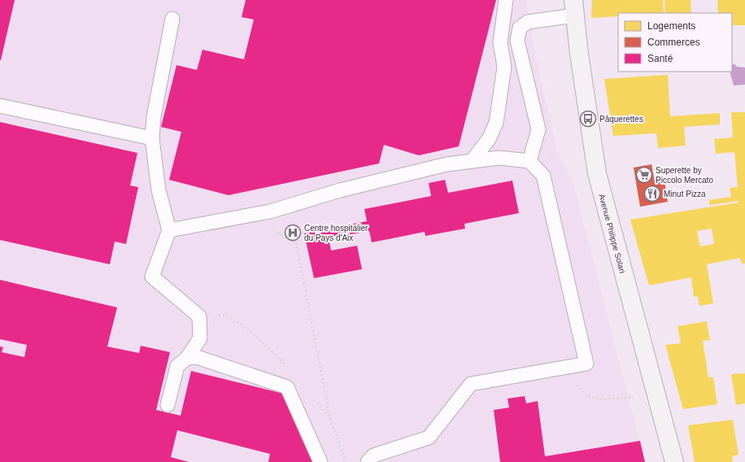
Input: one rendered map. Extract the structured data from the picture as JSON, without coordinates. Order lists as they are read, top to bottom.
{
  "streets": {
    "main road": ["Avenue Philippe Solari"]
  },
  "places": {
    "bus stop": ["Pâquerettes"],
    "supermarket": ["Superette by Piccolo Mercato"],
    "restaurant": ["Minut Pizza"],
    "hospital": ["Centre hospitalier du Pays d'Aix"]
  },
  "legend": ["Logements", "Commerces", "Santé"]
}
